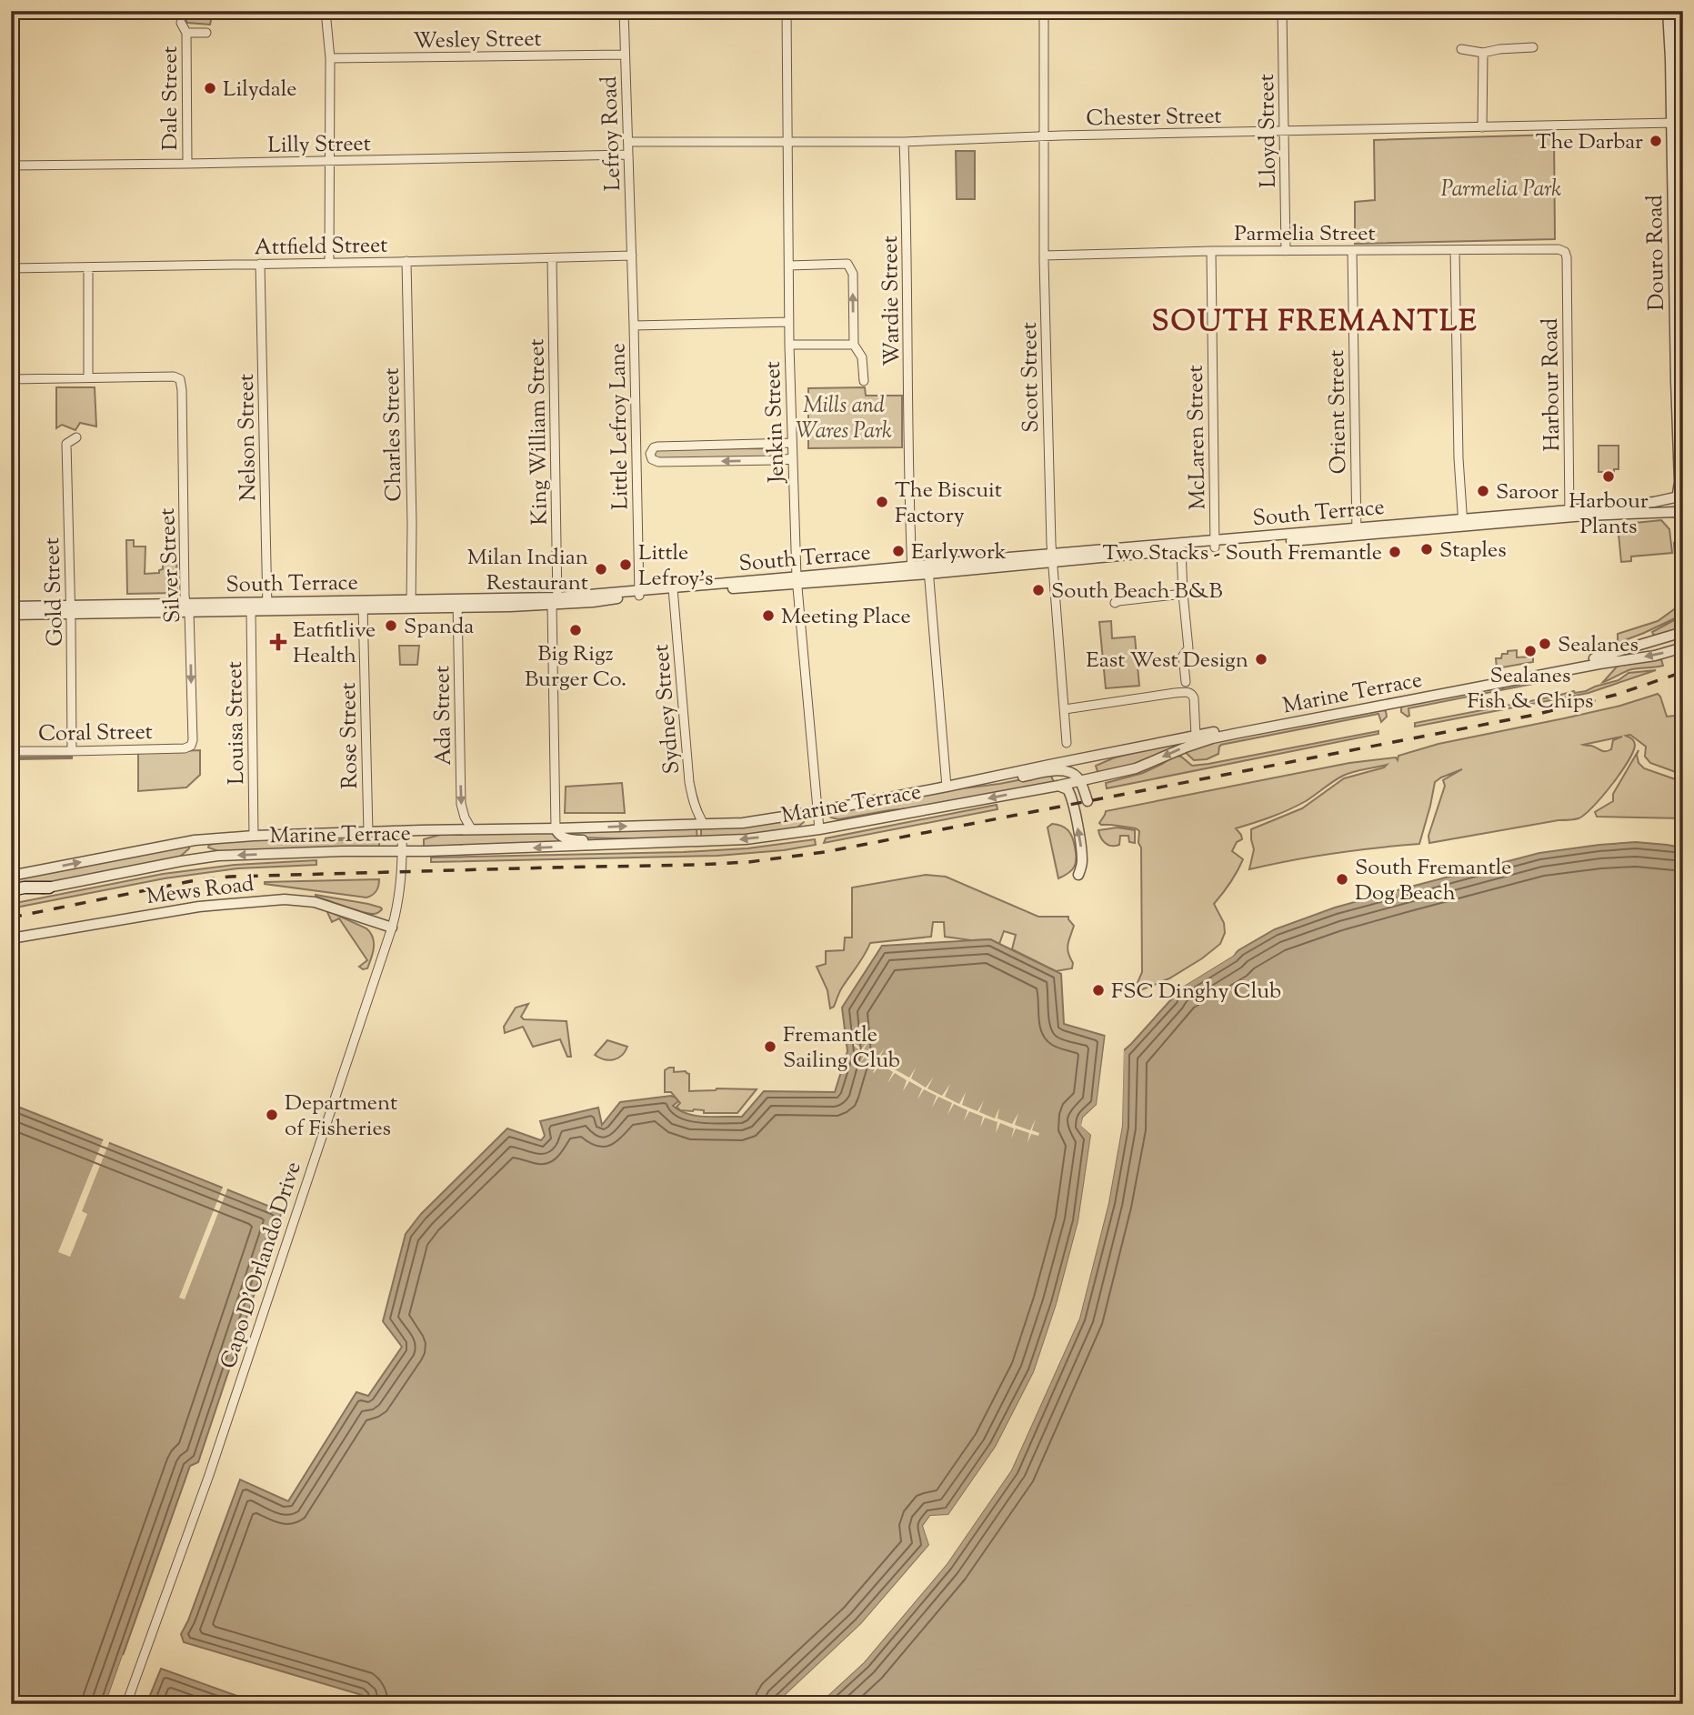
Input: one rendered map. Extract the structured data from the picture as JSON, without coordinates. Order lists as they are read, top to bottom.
{
  "streets": {
    "street": [
      "Wesley Street",
      "Dale Street",
      "Chester Street",
      "Lloyd Street",
      "Lefroy Road",
      "Lilly Street",
      "Parmelia Street",
      "Attfield Street",
      "Douro Road",
      "Wardie Street",
      "Scott Street",
      "Harbour Road",
      "Orient Street",
      "Jenkin Street",
      "Little Lefroy Lane",
      "King William Street",
      "Charles Street",
      "Nelson Street",
      "McLaren Street",
      "South Terrace",
      "Silver Street",
      "Gold Street",
      "Marine Terrace",
      "Sydney Street",
      "Ada Street",
      "Louisa Street",
      "Coral Street",
      "Rose Street",
      "Mews Road",
      "Capo D'Orlando Drive"
    ]
  },
  "crossings": [
    ["Wesley Street", "Lefroy Road"],
    ["Dale Street", "Lilly Street"],
    ["Chester Street", "Lloyd Street"],
    ["Chester Street", "Lefroy Road"],
    ["Chester Street", "Douro Road"],
    ["Chester Street", "Wardie Street"],
    ["Chester Street", "Scott Street"],
    ["Chester Street", "Jenkin Street"],
    ["Lloyd Street", "Parmelia Street"],
    ["Lefroy Road", "Lilly Street"],
    ["Lefroy Road", "Attfield Street"],
    ["Lefroy Road", "Little Lefroy Lane"],
    ["Parmelia Street", "Scott Street"],
    ["Parmelia Street", "Harbour Road"],
    ["Parmelia Street", "Orient Street"],
    ["Parmelia Street", "McLaren Street"],
    ["Attfield Street", "Little Lefroy Lane"],
    ["Attfield Street", "King William Street"],
    ["Attfield Street", "Charles Street"],
    ["Attfield Street", "Nelson Street"],
    ["Douro Road", "South Terrace"],
    ["Wardie Street", "South Terrace"],
    ["Scott Street", "South Terrace"],
    ["Harbour Road", "South Terrace"],
    ["Orient Street", "South Terrace"],
    ["Jenkin Street", "South Terrace"],
    ["Jenkin Street", "Marine Terrace"],
    ["Little Lefroy Lane", "South Terrace"],
    ["King William Street", "South Terrace"],
    ["King William Street", "Marine Terrace"],
    ["Charles Street", "South Terrace"],
    ["Nelson Street", "South Terrace"],
    ["McLaren Street", "South Terrace"],
    ["South Terrace", "Silver Street"],
    ["South Terrace", "Gold Street"],
    ["South Terrace", "Sydney Street"],
    ["South Terrace", "Ada Street"],
    ["South Terrace", "Louisa Street"],
    ["South Terrace", "Rose Street"],
    ["Silver Street", "Coral Street"],
    ["Gold Street", "Coral Street"],
    ["Marine Terrace", "Sydney Street"],
    ["Marine Terrace", "Ada Street"],
    ["Marine Terrace", "Louisa Street"],
    ["Marine Terrace", "Rose Street"],
    ["Marine Terrace", "Capo D'Orlando Drive"],
    ["Mews Road", "Capo D'Orlando Drive"]
  ],
  "one_way": ["Ada Street"],
  "districts": ["SOUTH FREMANTLE"],
  "parks": ["Parmelia Park", "Mills and Wares Park"],
  "places": {
    "other": [
      "Lilydale",
      "The Darbar",
      "Harbour Plants",
      "Saroor",
      "The Biscuit Factory",
      "Staples",
      "Earlywork",
      "Two Stacks - South Fremantle",
      "Little Lefroy's",
      "Milan Indian Restaurant",
      "South Beach B&B",
      "Meeting Place",
      "Spanda",
      "Big Rigz Burger Co.",
      "Sealanes",
      "Sealanes Fish & Chips",
      "East West Design",
      "South Fremantle Dog Beach",
      "FSC Dinghy Club",
      "Fremantle Sailing Club",
      "Department of Fisheries"
    ],
    "health": ["Eatfitlive Health"]
  }
}
